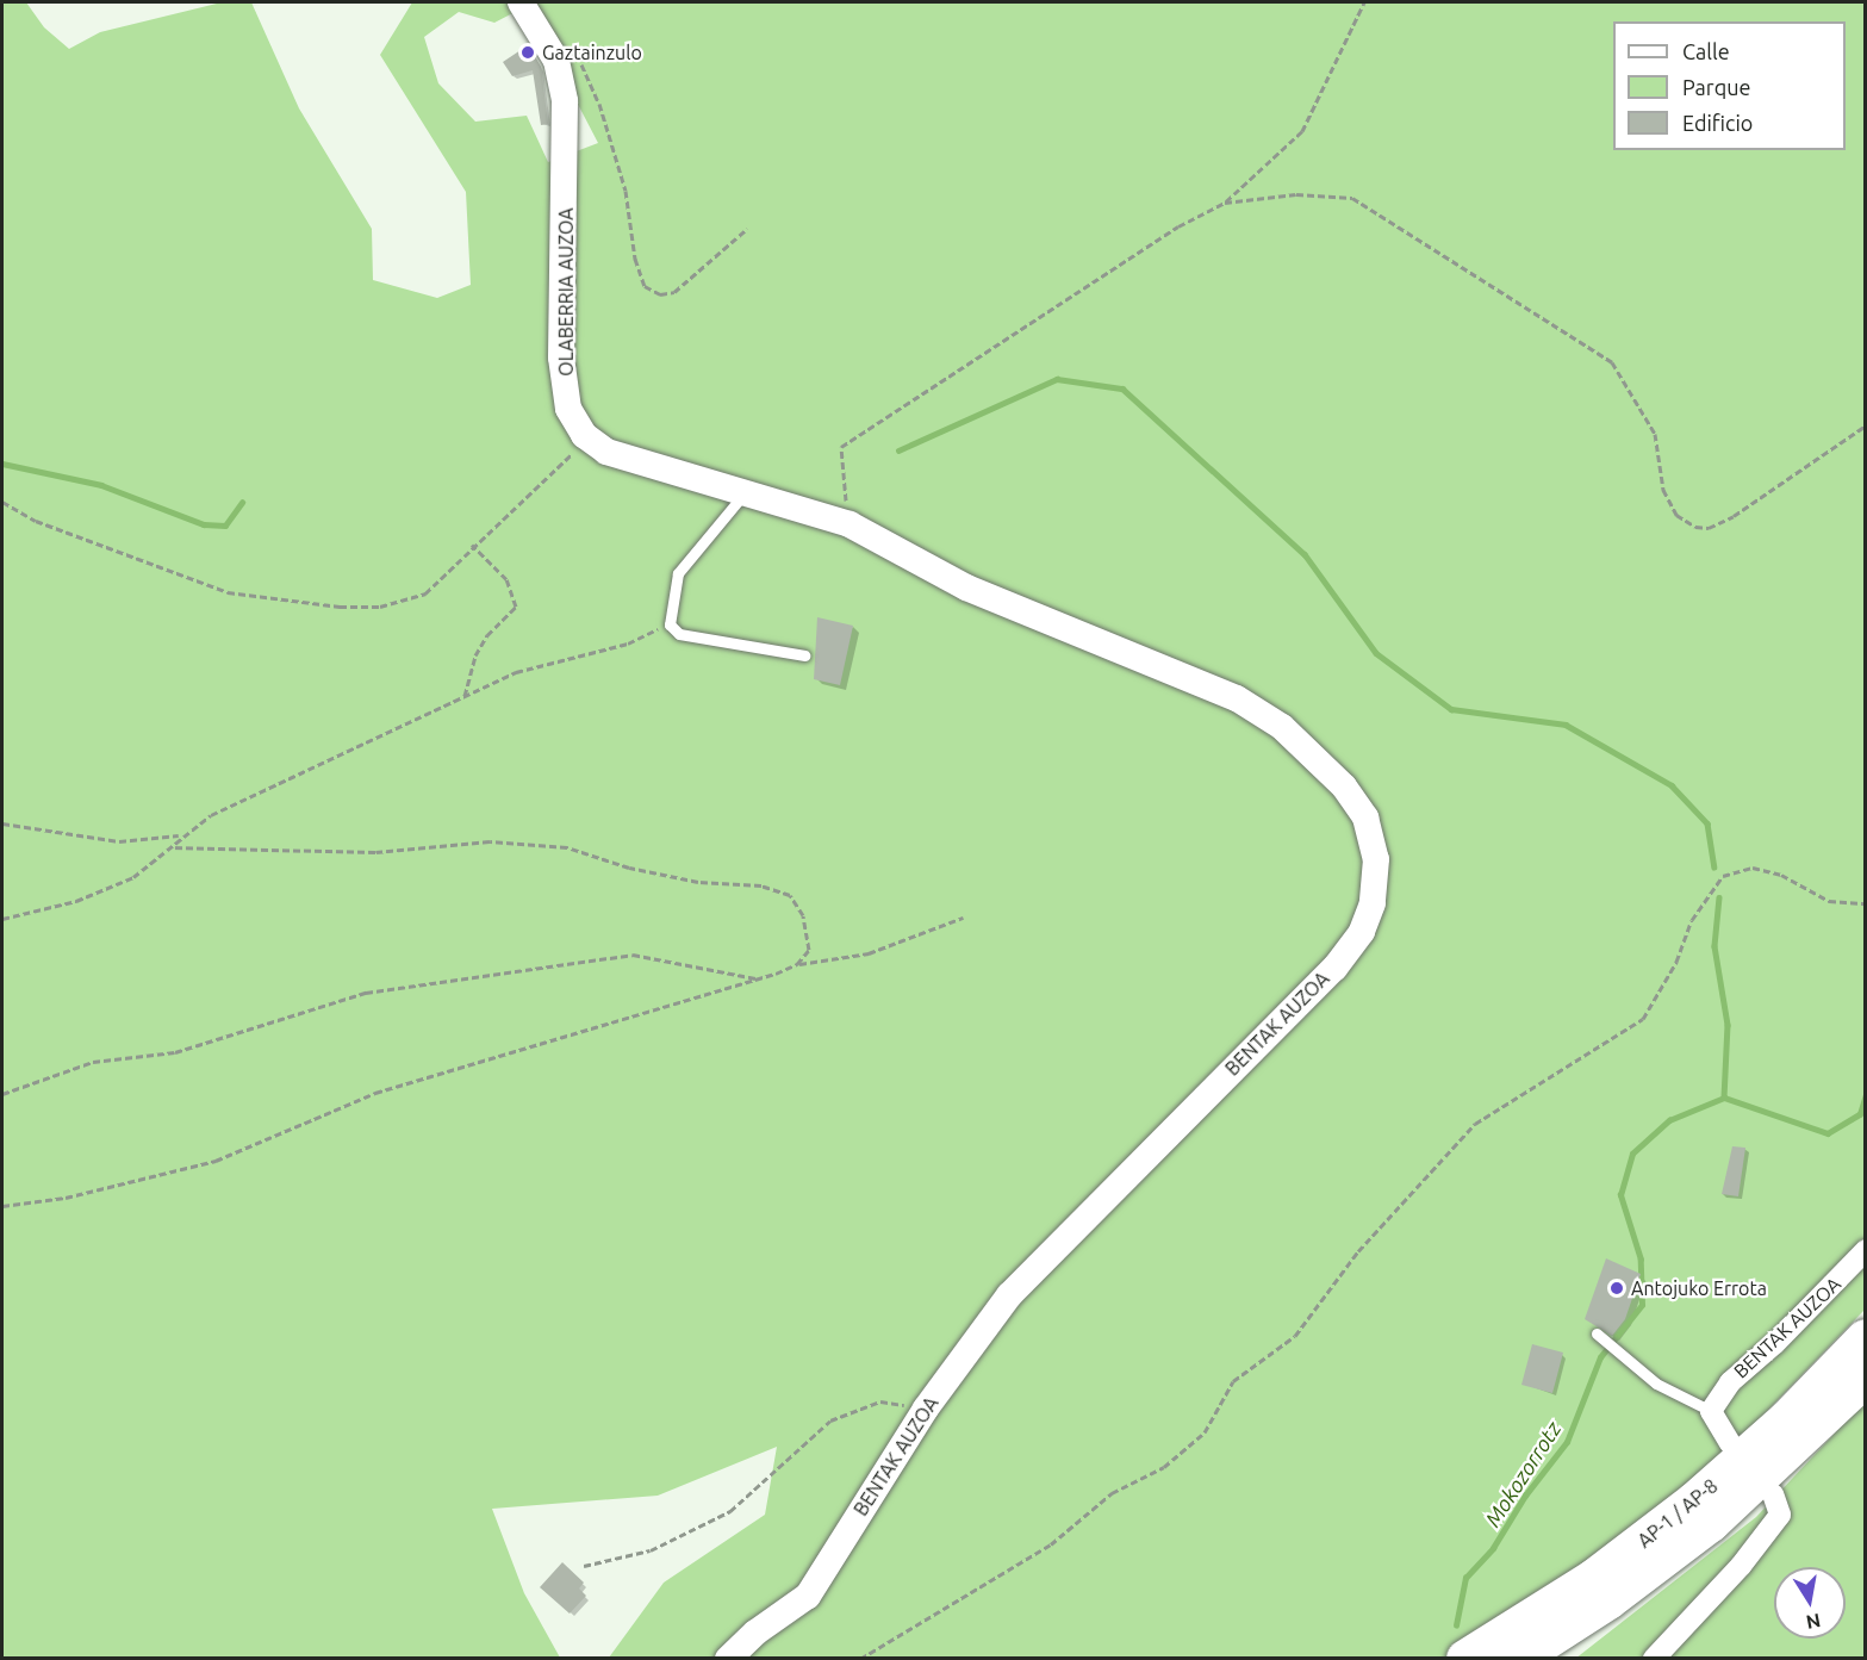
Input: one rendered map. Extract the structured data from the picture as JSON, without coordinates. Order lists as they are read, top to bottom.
{
  "streets": {
    "highway": ["AP-1 / AP-8"],
    "street": ["OLABERRIA AUZOA", "BENTAK AUZOA"]
  },
  "water": ["Mokozorrotz"],
  "places": ["Gaztainzulo", "Antojuko Errota"],
  "legend": ["Calle", "Parque", "Edificio"],
  "north": "bottom"
}
